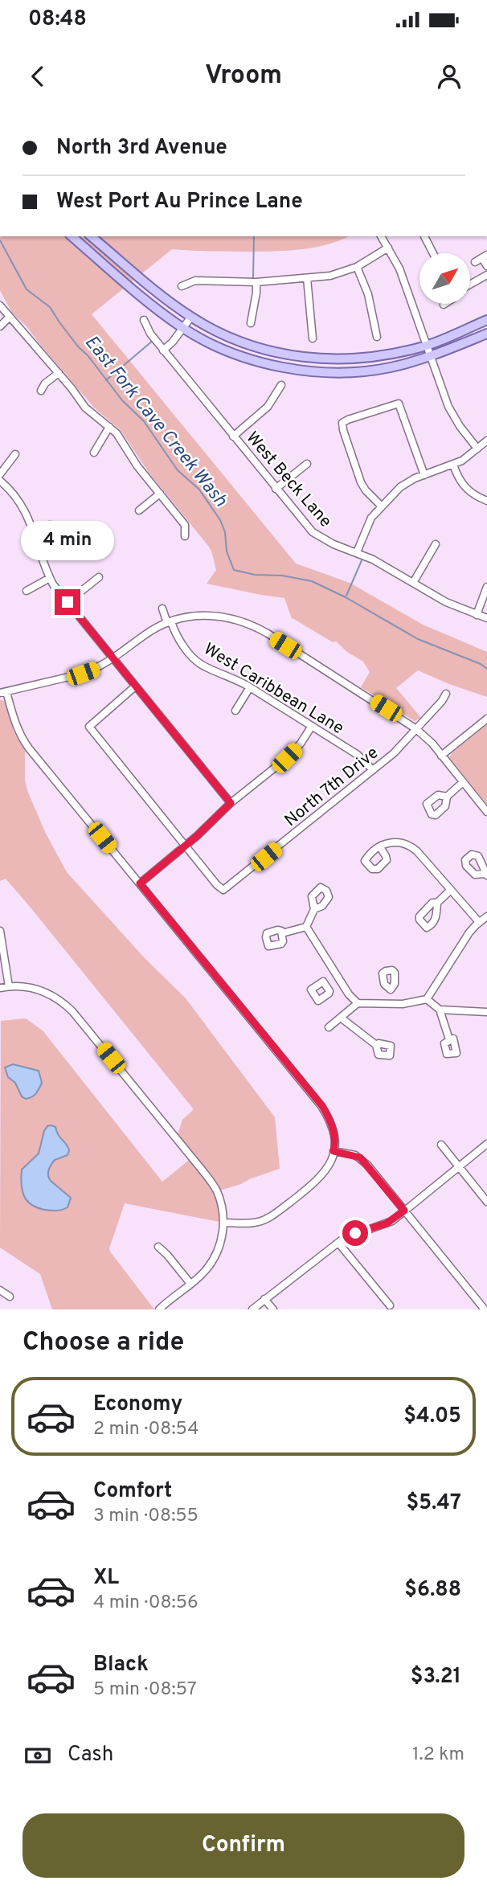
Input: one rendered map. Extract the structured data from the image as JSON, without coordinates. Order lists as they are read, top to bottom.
{
  "streets": {
    "street": ["West Beck Lane", "West Caribbean Lane", "North 7th Drive"]
  },
  "crossings": [
    ["West Caribbean Lane", "North 7th Drive"]
  ],
  "water": ["East Fork Cave Creek Wash"],
  "north": "top right",
  "page": {
    "status": "08:48",
    "header": "Vroom",
    "banner": ["North 3rd Avenue", "West Port Au Prince Lane"],
    "bubble": "4 min",
    "heading": "Choose a ride",
    "list": [
      {
        "name": "Economy",
        "note": "2 min · 08:54",
        "value": "$4.05"
      },
      {
        "name": "Comfort",
        "note": "3 min · 08:55",
        "value": "$5.47"
      },
      {
        "name": "XL",
        "note": "4 min · 08:56",
        "value": "$6.88"
      },
      {
        "name": "Black",
        "note": "5 min · 08:57",
        "value": "$3.21"
      }
    ],
    "pay": ["Cash", "1.2 km"],
    "buttons": "Confirm"
  }
}
